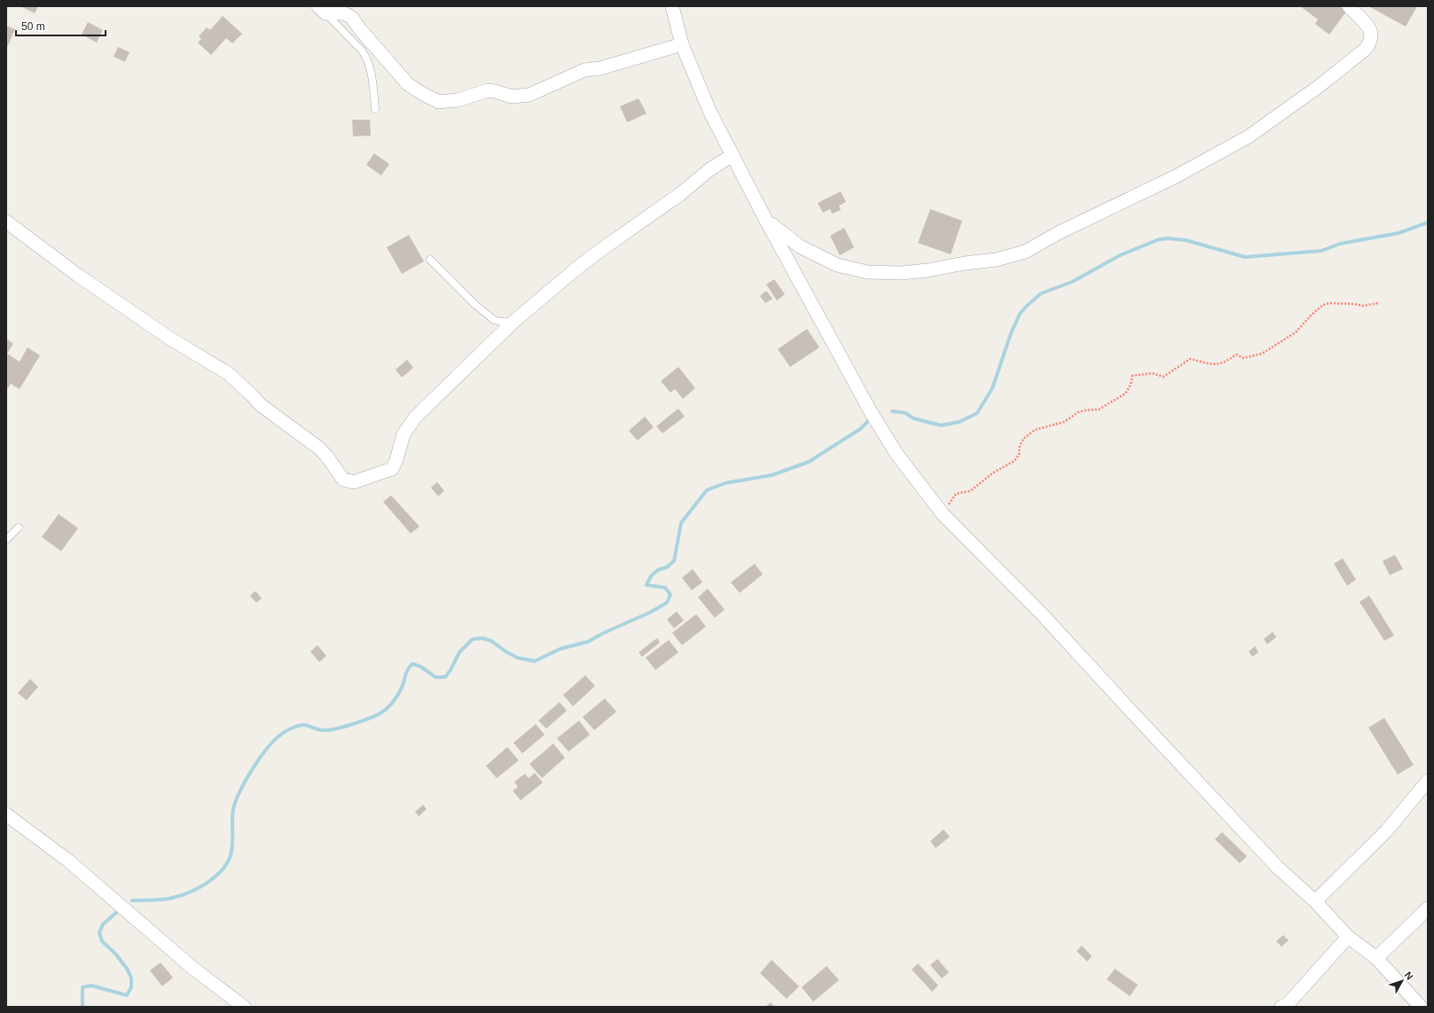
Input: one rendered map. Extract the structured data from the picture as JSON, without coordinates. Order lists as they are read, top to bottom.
{
  "scale_bar": "50 m",
  "north": "top right"
}
